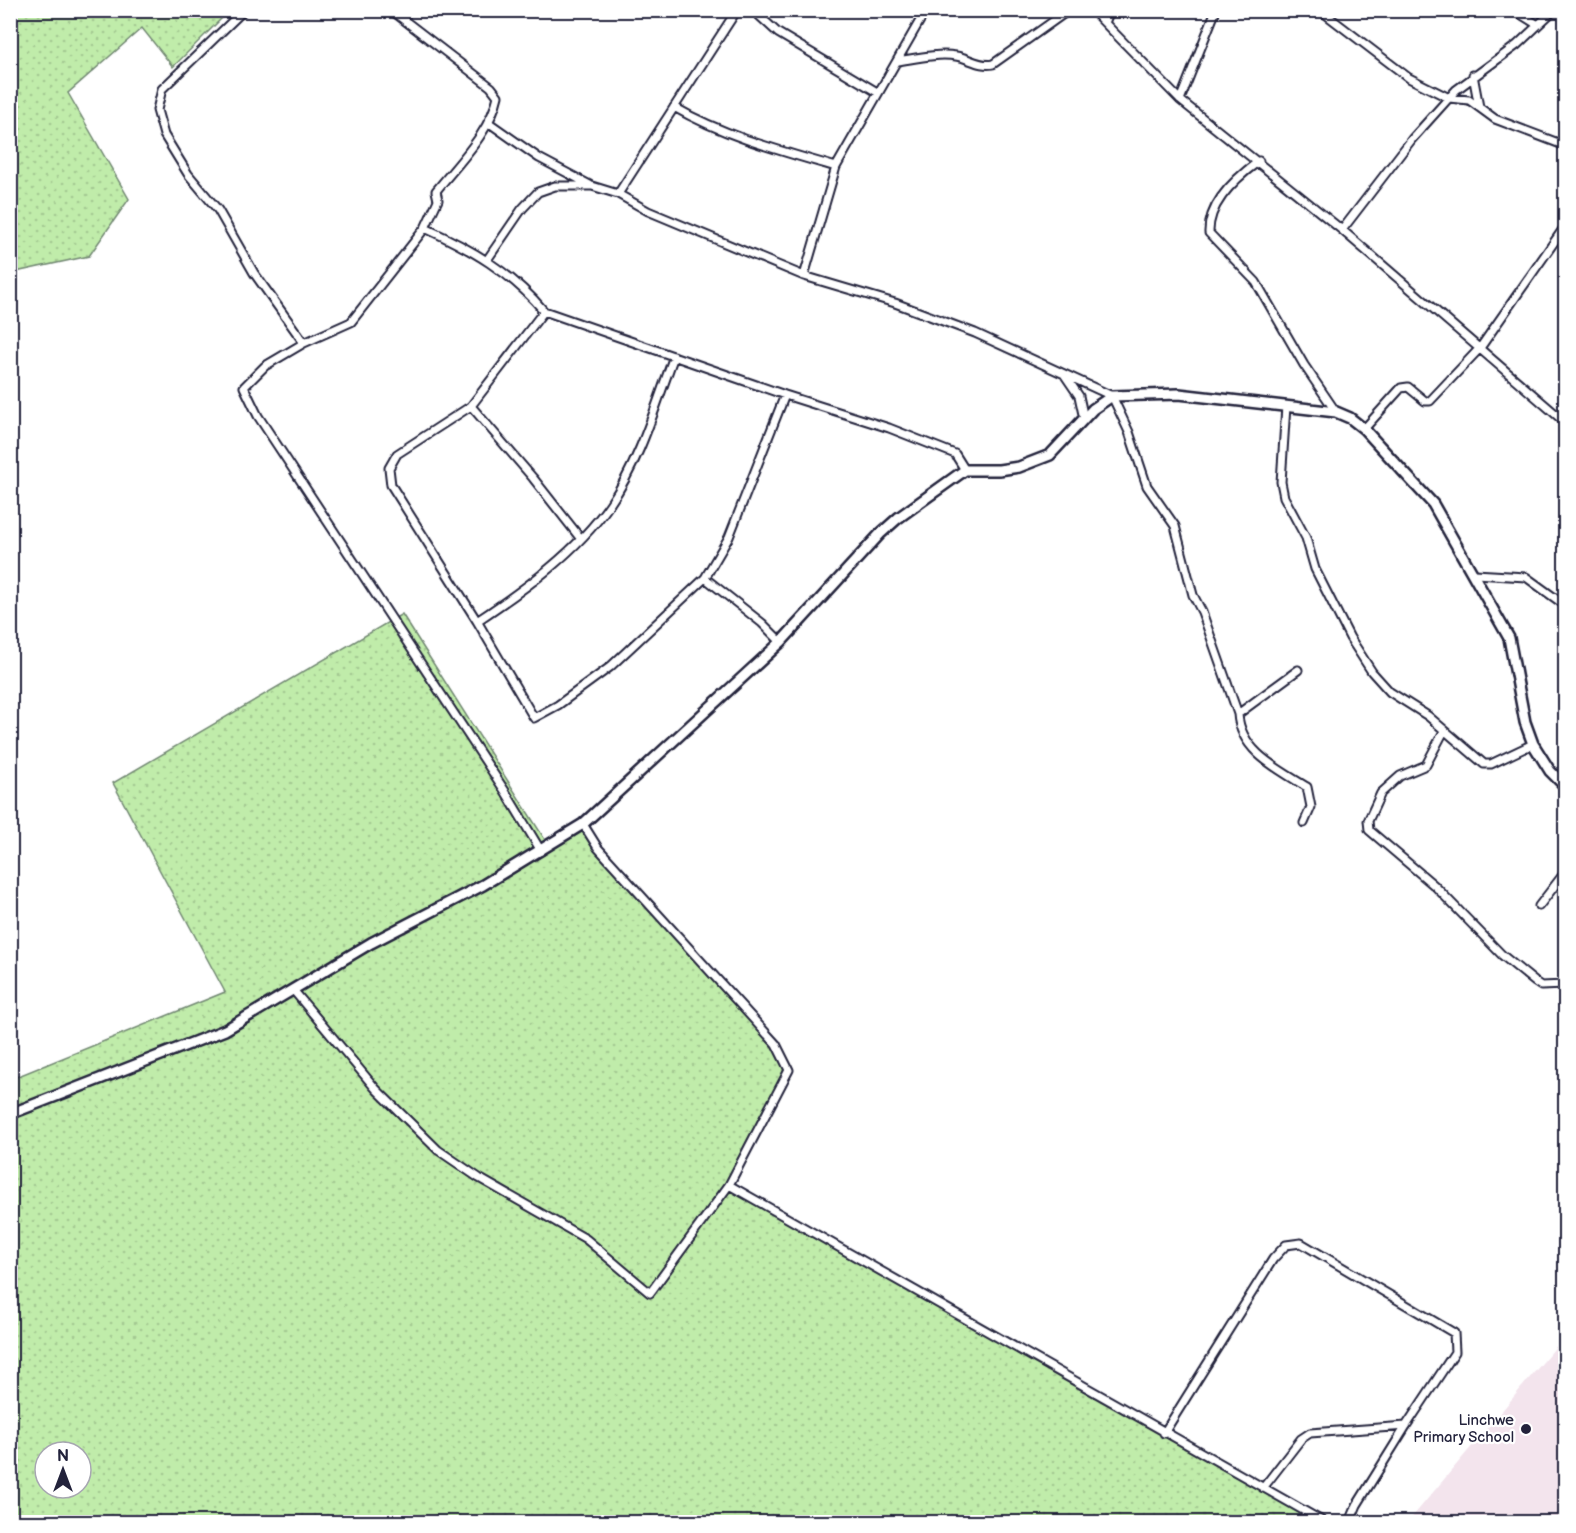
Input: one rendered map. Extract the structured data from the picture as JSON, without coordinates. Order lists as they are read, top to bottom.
{
  "places": ["Linchwe Primary School"],
  "north": "top"
}
